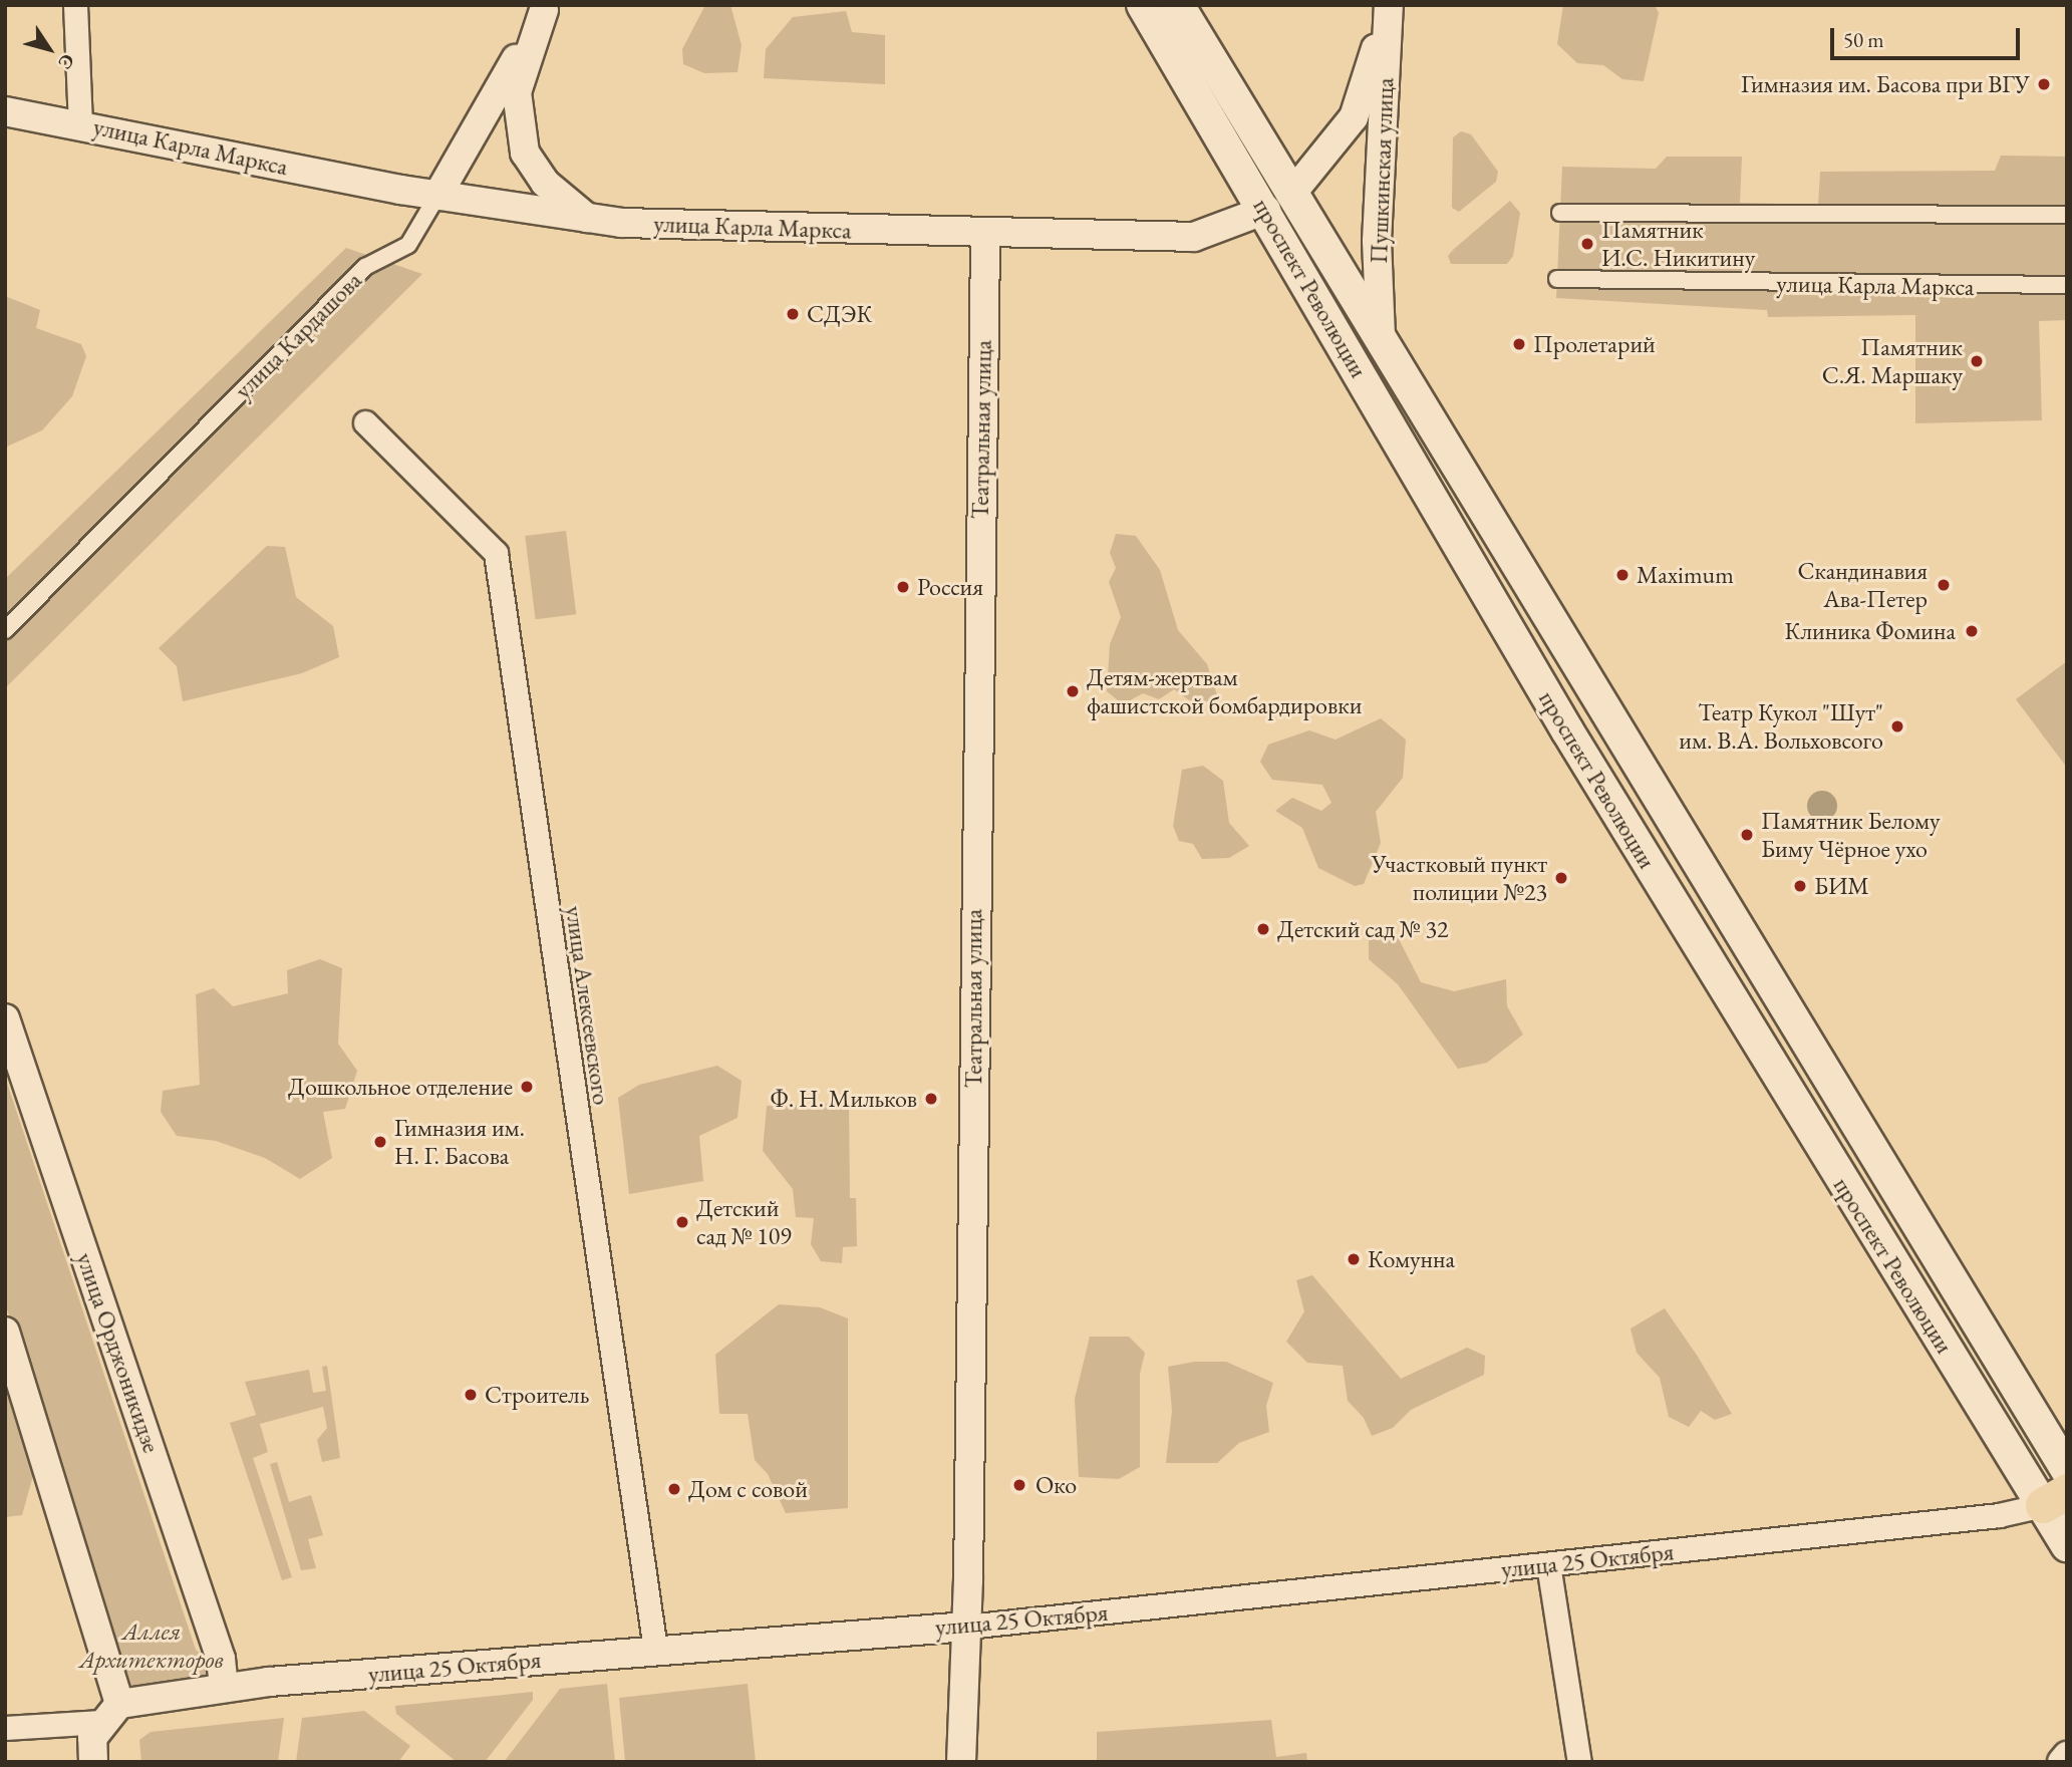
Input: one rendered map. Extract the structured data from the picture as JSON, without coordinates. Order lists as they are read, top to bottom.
{
  "streets": {
    "main road": ["улица Карла Маркса", "проспект Революции"],
    "street": [
      "Пушкинская улица",
      "улица Кардашова",
      "Театральная улица",
      "улица Алексеевского",
      "улица Орджоникидзе",
      "улица 25 Октября"
    ]
  },
  "crossings": [
    ["улица Карла Маркса", "Пушкинская улица"],
    ["улица Карла Маркса", "проспект Революции"],
    ["улица Карла Маркса", "улица Кардашова"],
    ["улица Карла Маркса", "Театральная улица"],
    ["Пушкинская улица", "проспект Революции"],
    ["проспект Революции", "улица 25 Октября"],
    ["Театральная улица", "улица 25 Октября"],
    ["улица Алексеевского", "улица 25 Октября"],
    ["улица Орджоникидзе", "улица 25 Октября"]
  ],
  "parks": ["Аллея Архитекторов"],
  "places": [
    "Гимназия им. Басова при ВГУ",
    "Памятник И.С. Никитину",
    "СДЭК",
    "Пролетарий",
    "Памятник С.Я. Маршаку",
    "Maximum",
    "Скандинавия Ава-Петер",
    "Россия",
    "Клиника Фомина",
    "Детям-жертвам фашистской бомбардировки",
    "Театр Кукол \"Шут\" им. В.А. Вольховсого",
    "Памятник Белому Биму Чёрное ухо",
    "Участковый пункт полиции №23",
    "БИМ",
    "Детский сад № 32",
    "Дошкольное отделение",
    "Ф. Н. Мильков",
    "Гимназия им. Н. Г. Басова",
    "Детский сад № 109",
    "Комунна",
    "Строитель",
    "Око",
    "Дом с совой"
  ],
  "scale_bar": "50 m",
  "north": "bottom right"
}
